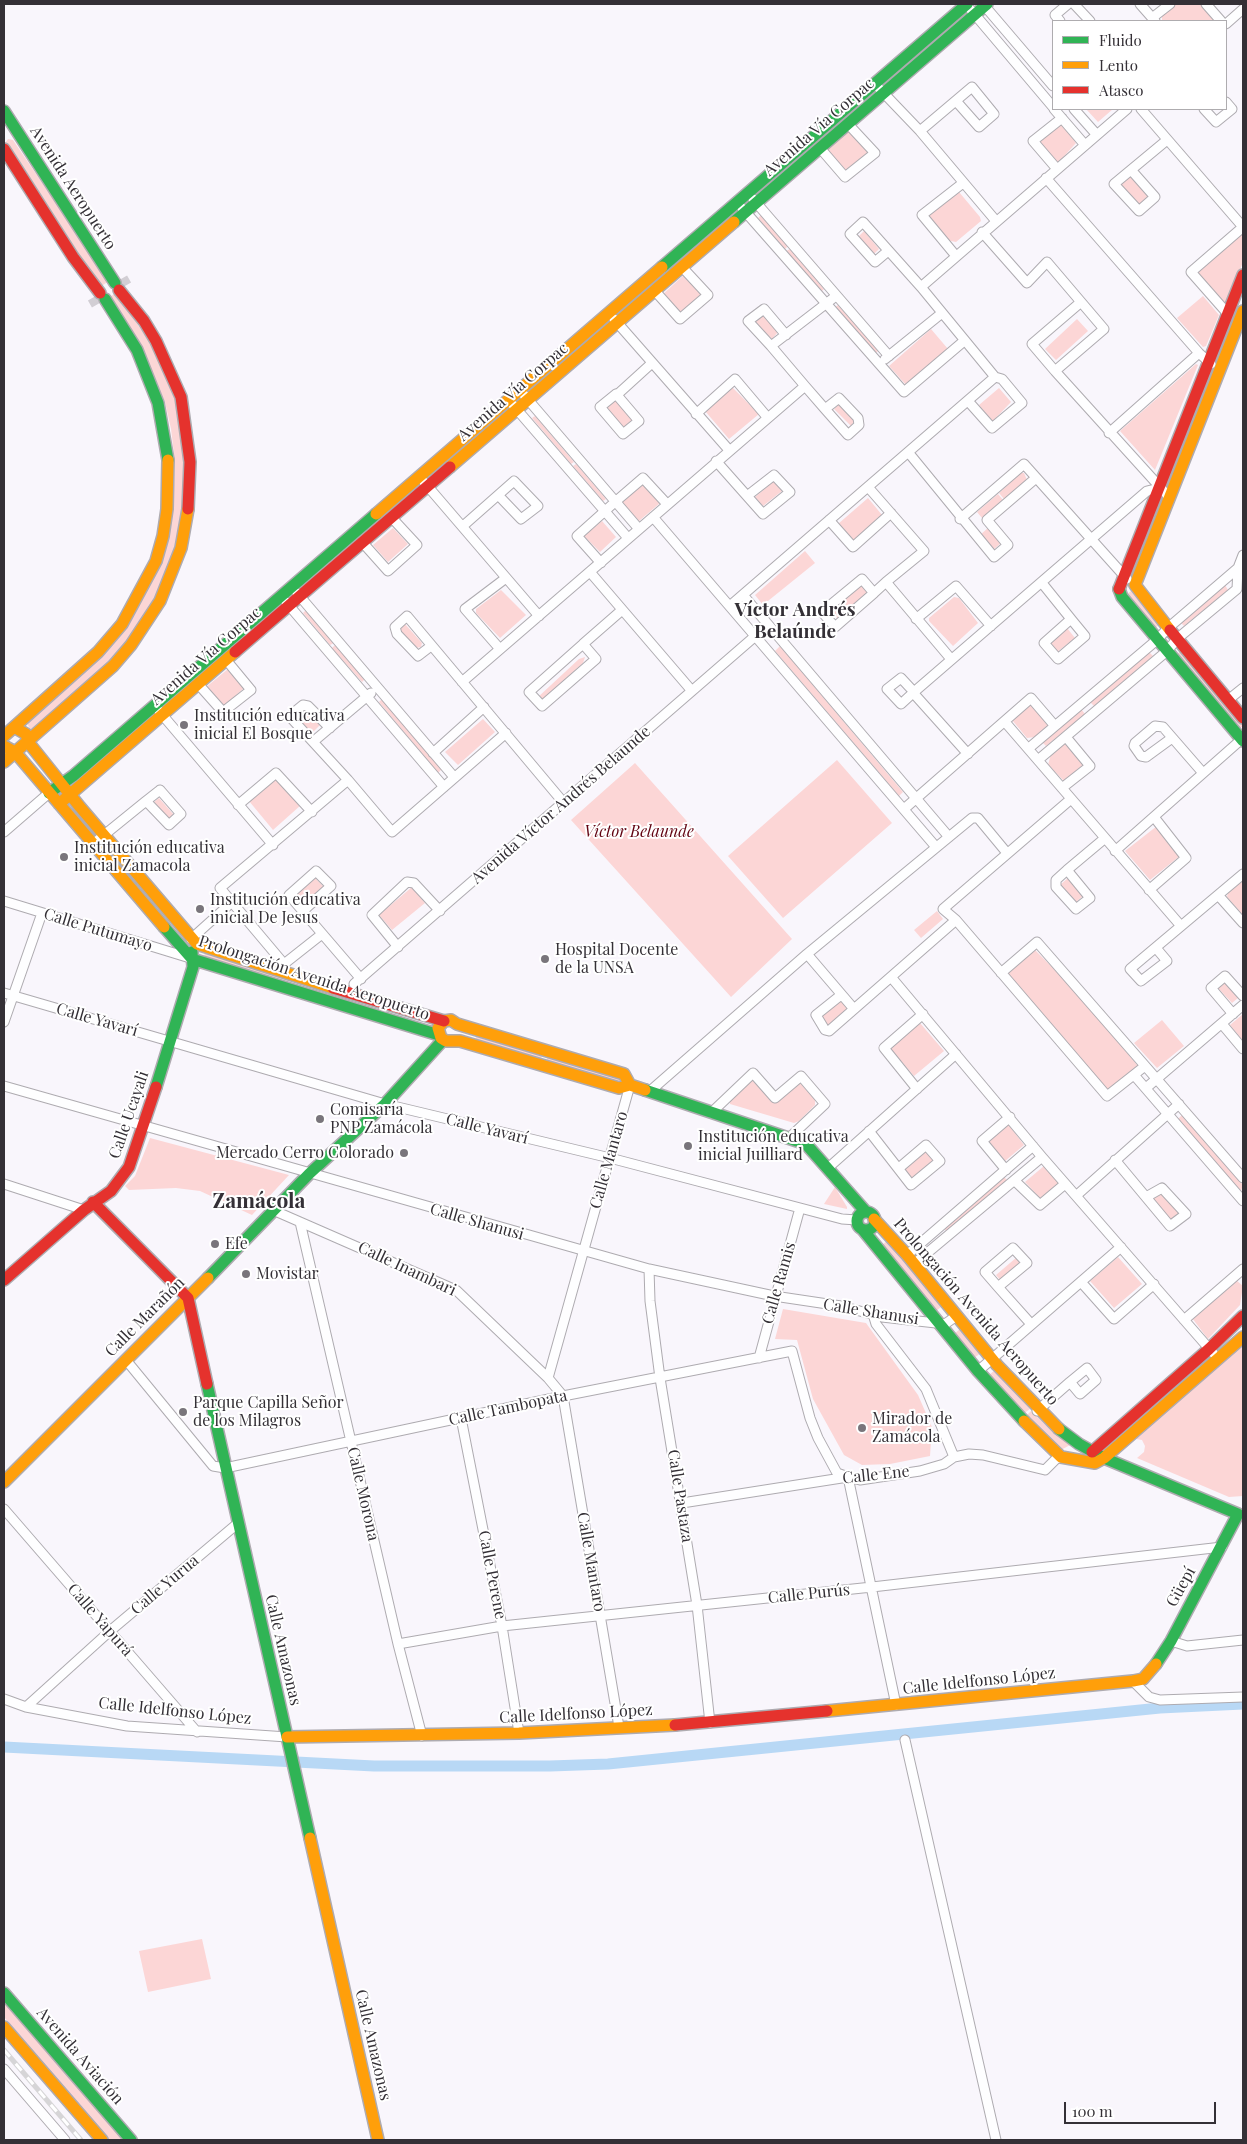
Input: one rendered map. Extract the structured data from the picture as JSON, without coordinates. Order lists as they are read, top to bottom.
{
  "streets": {
    "street": [
      "Avenida Vía Corpac",
      "Avenida Aeropuerto",
      "Avenida Víctor Andrés Belaunde",
      "Calle Putumayo",
      "Prolongación Avenida Aeropuerto",
      "Calle Yavarí",
      "Calle Ucayali",
      "Calle Mantaro",
      "Calle Shanusi",
      "Calle Inambari",
      "Calle Ramis",
      "Calle Marañón",
      "Calle Tambopata",
      "Calle Ene",
      "Calle Morona",
      "Calle Pastaza",
      "Calle Perene",
      "Calle Yurua",
      "Güepí",
      "Calle Purús",
      "Calle Yapurá",
      "Calle Amazonas",
      "Calle Idelfonso López",
      "Avenida Aviación"
    ]
  },
  "crossings": [
    ["Avenida Vía Corpac", "Prolongación Avenida Aeropuerto"],
    ["Avenida Aeropuerto", "Prolongación Avenida Aeropuerto"],
    ["Avenida Víctor Andrés Belaunde", "Prolongación Avenida Aeropuerto"],
    ["Calle Putumayo", "Prolongación Avenida Aeropuerto"],
    ["Calle Putumayo", "Calle Ucayali"],
    ["Prolongación Avenida Aeropuerto", "Calle Yavarí"],
    ["Prolongación Avenida Aeropuerto", "Calle Ucayali"],
    ["Prolongación Avenida Aeropuerto", "Calle Mantaro"],
    ["Prolongación Avenida Aeropuerto", "Calle Shanusi"],
    ["Prolongación Avenida Aeropuerto", "Calle Marañón"],
    ["Prolongación Avenida Aeropuerto", "Calle Ene"],
    ["Prolongación Avenida Aeropuerto", "Güepí"],
    ["Calle Yavarí", "Calle Ucayali"],
    ["Calle Yavarí", "Calle Mantaro"],
    ["Calle Yavarí", "Calle Ramis"],
    ["Calle Yavarí", "Calle Marañón"],
    ["Calle Ucayali", "Calle Shanusi"],
    ["Calle Mantaro", "Calle Shanusi"],
    ["Calle Mantaro", "Calle Inambari"],
    ["Calle Mantaro", "Calle Tambopata"],
    ["Calle Mantaro", "Calle Purús"],
    ["Calle Mantaro", "Calle Idelfonso López"],
    ["Calle Shanusi", "Calle Ramis"],
    ["Calle Shanusi", "Calle Marañón"],
    ["Calle Shanusi", "Calle Pastaza"],
    ["Calle Inambari", "Calle Marañón"],
    ["Calle Inambari", "Calle Tambopata"],
    ["Calle Inambari", "Calle Morona"],
    ["Calle Ramis", "Calle Tambopata"],
    ["Calle Marañón", "Calle Amazonas"],
    ["Calle Tambopata", "Calle Ene"],
    ["Calle Tambopata", "Calle Morona"],
    ["Calle Tambopata", "Calle Pastaza"],
    ["Calle Tambopata", "Calle Perene"],
    ["Calle Tambopata", "Calle Amazonas"],
    ["Calle Ene", "Calle Pastaza"],
    ["Calle Morona", "Calle Purús"],
    ["Calle Morona", "Calle Idelfonso López"],
    ["Calle Pastaza", "Calle Purús"],
    ["Calle Pastaza", "Calle Idelfonso López"],
    ["Calle Perene", "Calle Purús"],
    ["Calle Perene", "Calle Idelfonso López"],
    ["Calle Yurua", "Calle Yapurá"],
    ["Calle Yurua", "Calle Amazonas"],
    ["Calle Yurua", "Calle Idelfonso López"],
    ["Güepí", "Calle Purús"],
    ["Güepí", "Calle Idelfonso López"],
    ["Calle Yapurá", "Calle Idelfonso López"],
    ["Calle Amazonas", "Calle Idelfonso López"]
  ],
  "districts": ["Víctor Andrés Belaúnde", "Zamácola"],
  "parks": ["Víctor Belaunde"],
  "places": [
    "Institución educativa inicial El Bosque",
    "Institución educativa inicial Zamacola",
    "Institución educativa inicial De Jesus",
    "Hospital Docente de la UNSA",
    "Comisaría PNP Zamácola",
    "Institución educativa inicial Juilliard",
    "Mercado Cerro Colorado",
    "Efe",
    "Movistar",
    "Parque Capilla Señor de los Milagros",
    "Mirador de Zamácola"
  ],
  "legend": ["Fluido", "Lento", "Atasco"],
  "scale_bar": "100 m"
}
